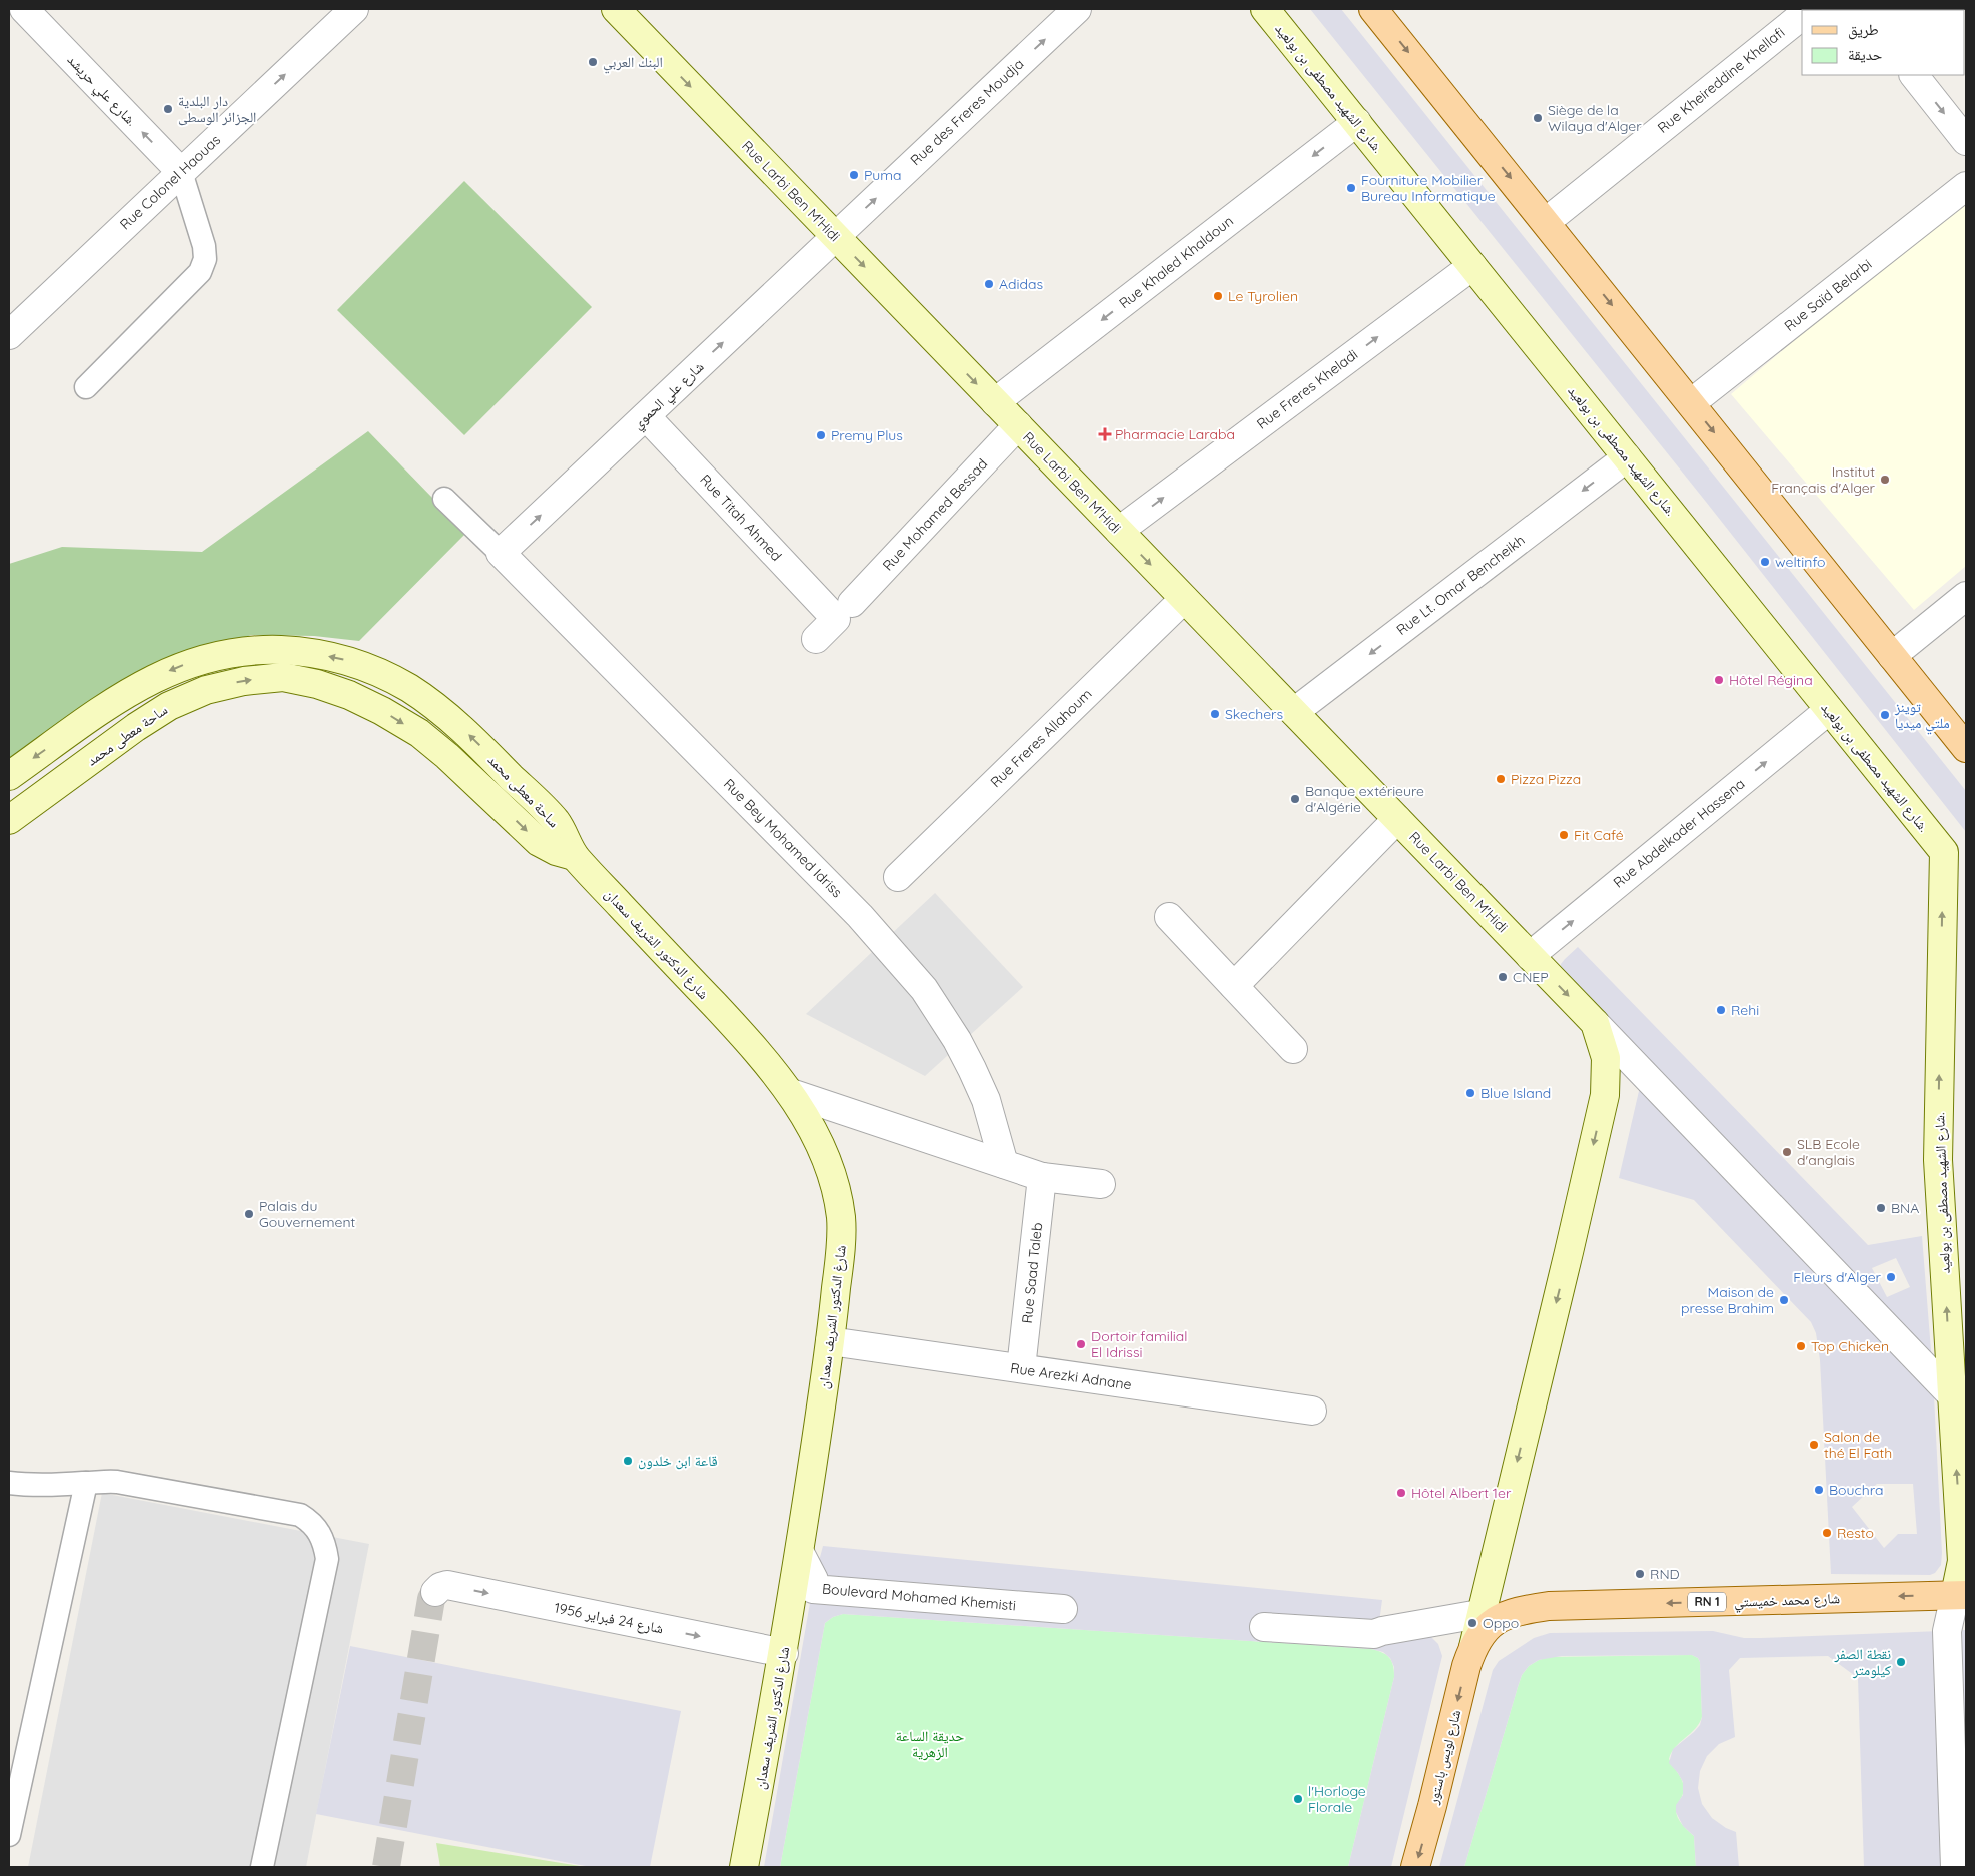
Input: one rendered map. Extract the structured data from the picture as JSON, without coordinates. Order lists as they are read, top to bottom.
{
  "streets": {
    "main road": [
      "شارع الشهيد مصطفى بن بولعيد.",
      "Rue Larbi Ben M'Hidi",
      "ساحة معطى محمد",
      "شارغ الدكتور الشريف سعدان",
      "شارع محمد خميستي",
      "RN 1",
      "شارع لويس باستور"
    ],
    "street": [
      "Rue Kheireddine Khellafi",
      "شارع علي حريشد.",
      "Rue des Freres Moudja",
      "Rue Colonel Haouas",
      "Rue Khaled Khaldoun",
      "Rue Saïd Belarbi",
      "Rue Freres Kheladi",
      "شارع علي الحموي",
      "Rue Mohamed Bessad",
      "Rue Titah Ahmed",
      "Rue Lt. Omar Bencheikh",
      "Rue Freres Allahoum",
      "Rue Abdelkader Hassena",
      "Rue Bey Mohamed Idriss",
      "Rue Saad Taleb",
      "Rue Arezki Adnane",
      "Boulevard Mohamed Khemisti",
      "شارع 24 فبراير 1956"
    ]
  },
  "crossings": [
    ["شارع الشهيد مصطفى بن بولعيد.", "Rue Khaled Khaldoun"],
    ["شارع الشهيد مصطفى بن بولعيد.", "Rue Freres Kheladi"],
    ["شارع الشهيد مصطفى بن بولعيد.", "Rue Lt. Omar Bencheikh"],
    ["شارع الشهيد مصطفى بن بولعيد.", "Rue Abdelkader Hassena"],
    ["شارع الشهيد مصطفى بن بولعيد.", "شارع محمد خميستي"],
    ["شارع علي حريشد.", "Rue Colonel Haouas"],
    ["Rue des Freres Moudja", "Rue Larbi Ben M'Hidi"],
    ["Rue des Freres Moudja", "شارع علي الحموي"],
    ["Rue Larbi Ben M'Hidi", "Rue Khaled Khaldoun"],
    ["Rue Larbi Ben M'Hidi", "Rue Freres Kheladi"],
    ["Rue Larbi Ben M'Hidi", "شارع علي الحموي"],
    ["Rue Larbi Ben M'Hidi", "Rue Mohamed Bessad"],
    ["Rue Larbi Ben M'Hidi", "Rue Lt. Omar Bencheikh"],
    ["Rue Larbi Ben M'Hidi", "Rue Freres Allahoum"],
    ["Rue Larbi Ben M'Hidi", "Rue Abdelkader Hassena"],
    ["شارع علي الحموي", "Rue Titah Ahmed"],
    ["شارع علي الحموي", "Rue Bey Mohamed Idriss"],
    ["Rue Mohamed Bessad", "Rue Titah Ahmed"],
    ["ساحة معطى محمد", "شارغ الدكتور الشريف سعدان"],
    ["شارغ الدكتور الشريف سعدان", "Rue Arezki Adnane"],
    ["شارغ الدكتور الشريف سعدان", "Boulevard Mohamed Khemisti"],
    ["شارغ الدكتور الشريف سعدان", "شارع 24 فبراير 1956"],
    ["Rue Saad Taleb", "Rue Arezki Adnane"],
    ["شارع محمد خميستي", "شارع لويس باستور"]
  ],
  "one_way": [
    "شارع الشهيد مصطفى بن بولعيد.",
    "شارع علي حريشد.",
    "Rue des Freres Moudja",
    "Rue Colonel Haouas",
    "Rue Larbi Ben M'Hidi",
    "Rue Khaled Khaldoun",
    "Rue Freres Kheladi",
    "شارع علي الحموي",
    "Rue Lt. Omar Bencheikh",
    "Rue Abdelkader Hassena",
    "شارع محمد خميستي",
    "شارع 24 فبراير 1956",
    "شارع لويس باستور"
  ],
  "parks": ["حديقة الساعة الزهرية"],
  "places": {
    "other": [
      "البنك العربي",
      "دار البلدية الجزائر الوسطى",
      "Siège de la Wilaya d'Alger",
      "Puma",
      "Fourniture Mobilier Bureau Informatique",
      "Adidas",
      "Le Tyrolien",
      "Premy Plus",
      "Institut Français d'Alger",
      "weltinfo",
      "Hôtel Régina",
      "Skechers",
      "توينز ملتي ميديا",
      "Pizza Pizza",
      "Banque extérieure d'Algérie",
      "Fit Café",
      "CNEP",
      "Rehi",
      "Blue Island",
      "SLB Ecole d'anglais",
      "BNA",
      "Palais du Gouvernement",
      "Fleurs d'Alger",
      "Maison de presse Brahim",
      "Dortoir familial El Idrissi",
      "Top Chicken",
      "Salon de thé El Fath",
      "قاعة ابن خلدون",
      "Bouchra",
      "Hôtel Albert 1er",
      "Resto",
      "RND",
      "Oppo",
      "نقطة الصفر كيلومتر",
      "l'Horloge Florale"
    ],
    "health": ["Pharmacie Laraba"]
  },
  "legend": ["طريق", "حديقة"]
}
